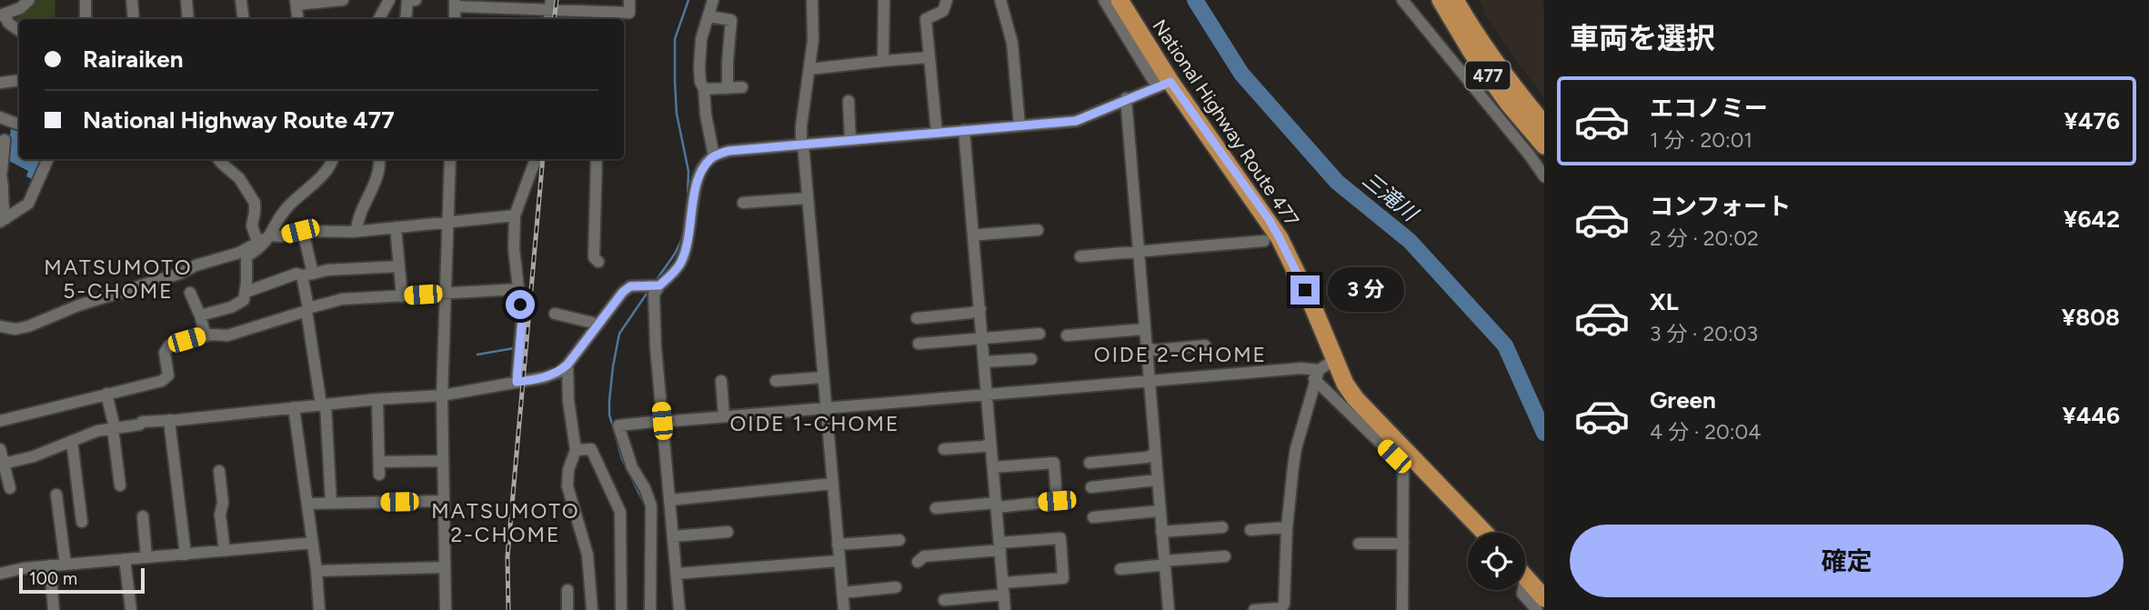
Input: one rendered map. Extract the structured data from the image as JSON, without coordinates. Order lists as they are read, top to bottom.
{
  "streets": {
    "highway": ["477", "National Highway Route 477"]
  },
  "districts": [
    "MATSUMOTO 5-CHOME",
    "OIDE 2-CHOME",
    "OIDE 1-CHOME",
    "MATSUMOTO 2-CHOME"
  ],
  "water": ["三滝川"],
  "scale_bar": "100 m",
  "page": {
    "heading": "車両を選択",
    "banner": ["Rairaiken", "National Highway Route 477"],
    "list": [
      {
        "name": "エコノミー",
        "note": "1 分 · 20:01",
        "value": "¥476"
      },
      {
        "name": "コンフォート",
        "note": "2 分 · 20:02",
        "value": "¥642"
      },
      {
        "name": "XL",
        "note": "3 分 · 20:03",
        "value": "¥808"
      },
      {
        "name": "Green",
        "note": "4 分 · 20:04",
        "value": "¥446"
      }
    ],
    "bubble": "3 分",
    "buttons": "確定",
    "scale": "100 m"
  }
}
